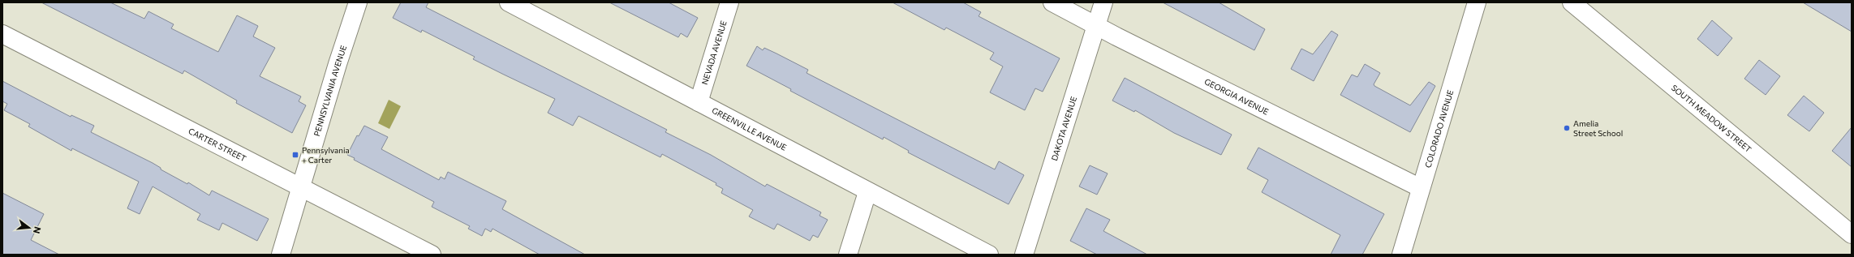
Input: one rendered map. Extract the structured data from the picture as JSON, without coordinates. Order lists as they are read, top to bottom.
{
  "streets": {
    "street": [
      "NEVADA AVENUE",
      "PENNSYLVANIA AVENUE",
      "GEORGIA AVENUE",
      "SOUTH MEADOW STREET",
      "DAKOTA AVENUE",
      "COLORADO AVENUE",
      "GREENVILLE AVENUE",
      "CARTER STREET"
    ]
  },
  "crossings": [
    ["NEVADA AVENUE", "GREENVILLE AVENUE"],
    ["PENNSYLVANIA AVENUE", "CARTER STREET"],
    ["GEORGIA AVENUE", "DAKOTA AVENUE"],
    ["GEORGIA AVENUE", "COLORADO AVENUE"]
  ],
  "places": {
    "other": ["Amelia Street School"],
    "transit": ["Pennsylvania + Carter"]
  },
  "north": "right"
}
